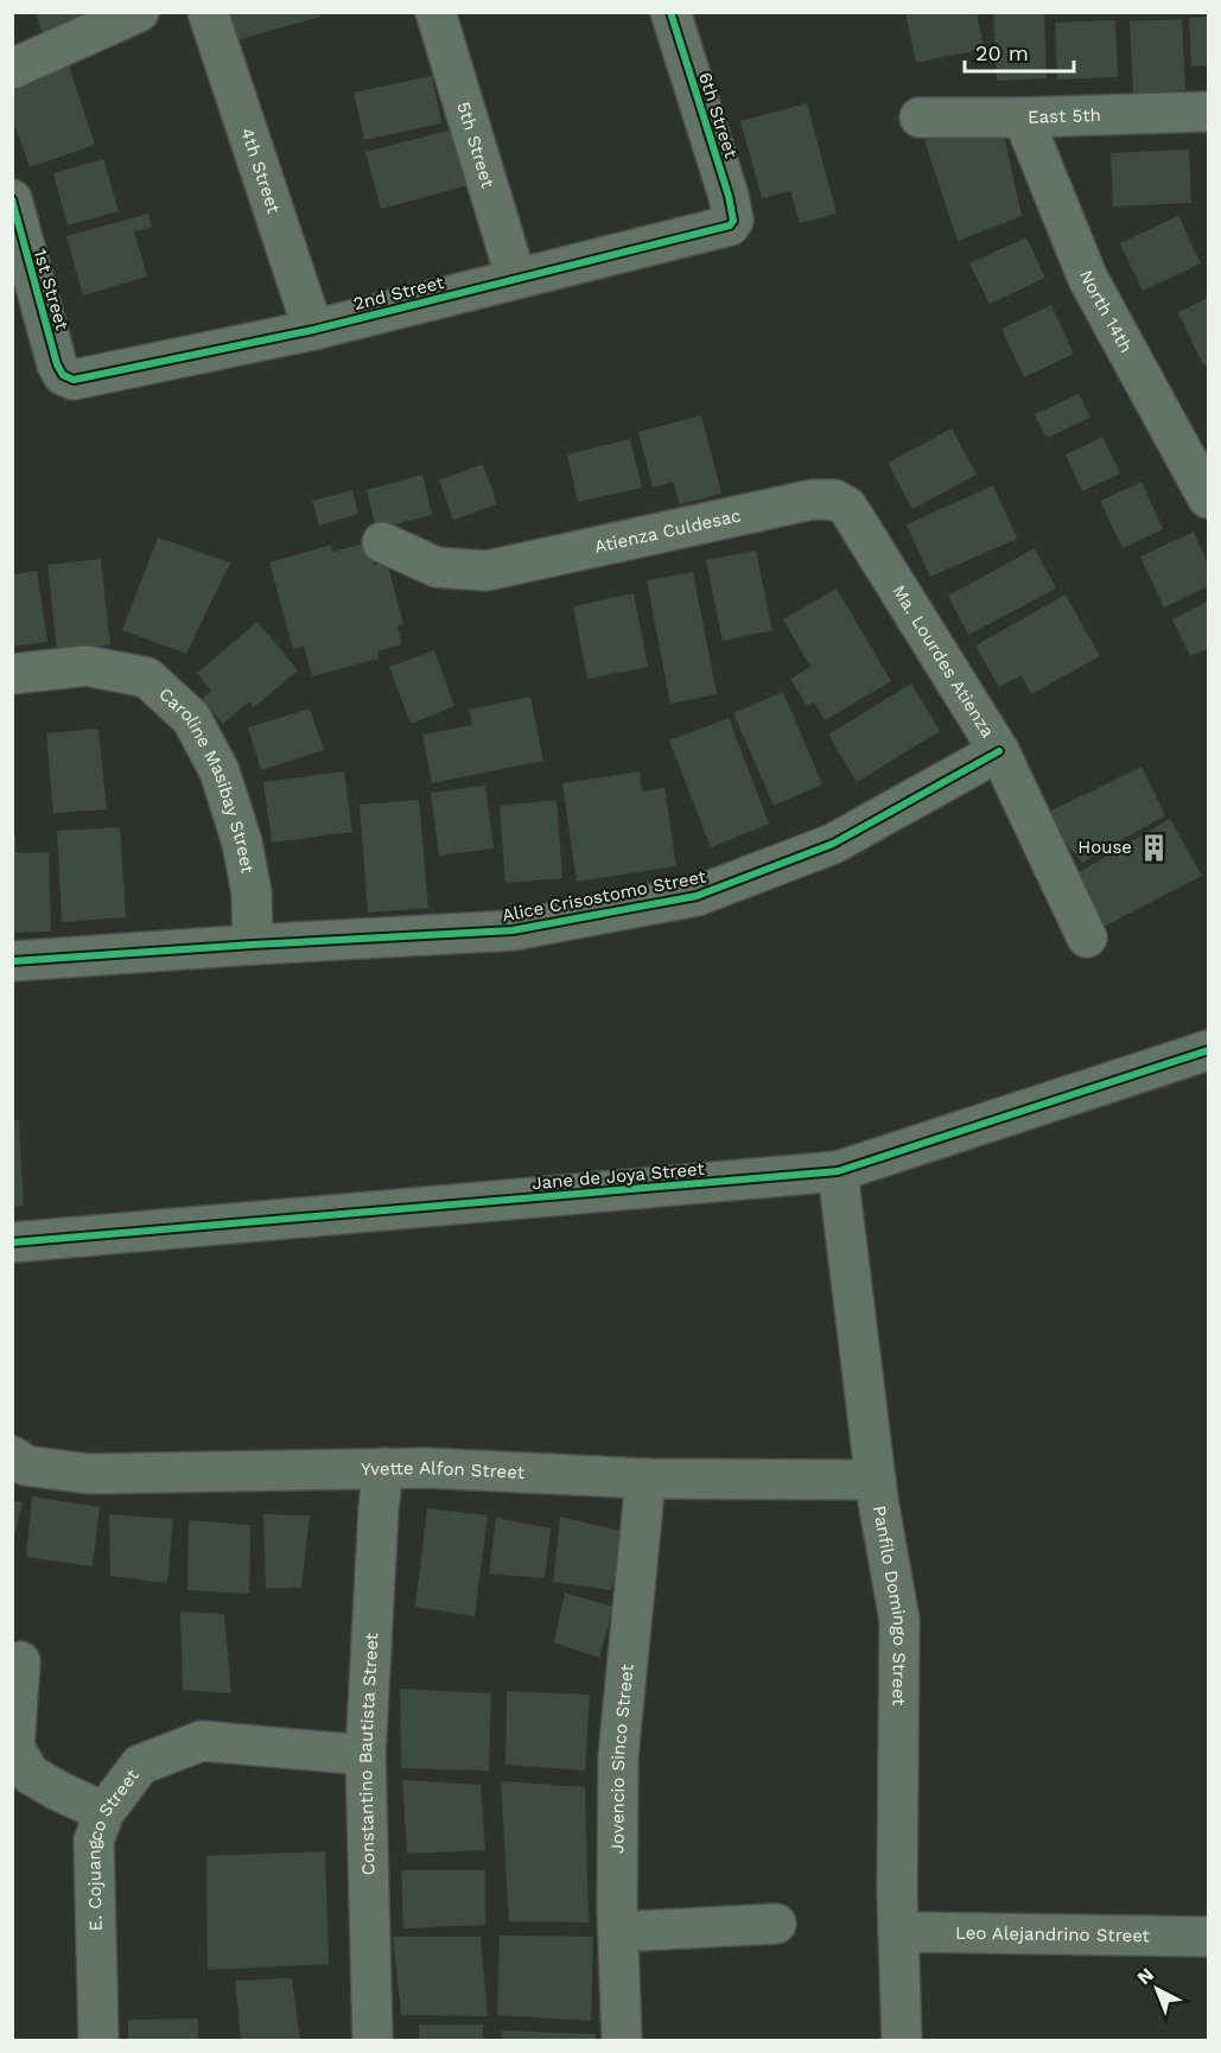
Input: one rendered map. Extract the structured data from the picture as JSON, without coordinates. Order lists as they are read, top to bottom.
{
  "streets": {
    "street": [
      "6th Street",
      "East 5th",
      "5th Street",
      "4th Street",
      "1st Street",
      "2nd Street",
      "North 14th",
      "Atienza Culdesac",
      "Ma. Lourdes Atienza",
      "Caroline Masibay Street",
      "Alice Crisostomo Street",
      "Jane de Joya Street",
      "Yvette Alfon Street",
      "Panfilo Domingo Street",
      "Constantino Bautista Street",
      "Jovencio Sinco Street",
      "E. Cojuangco Street",
      "Leo Alejandrino Street"
    ]
  },
  "crossings": [
    ["6th Street", "2nd Street"],
    ["East 5th", "North 14th"],
    ["5th Street", "2nd Street"],
    ["4th Street", "2nd Street"],
    ["1st Street", "2nd Street"],
    ["Atienza Culdesac", "Ma. Lourdes Atienza"],
    ["Ma. Lourdes Atienza", "Alice Crisostomo Street"],
    ["Caroline Masibay Street", "Alice Crisostomo Street"],
    ["Jane de Joya Street", "Panfilo Domingo Street"],
    ["Yvette Alfon Street", "Panfilo Domingo Street"],
    ["Yvette Alfon Street", "Constantino Bautista Street"],
    ["Yvette Alfon Street", "Jovencio Sinco Street"],
    ["Panfilo Domingo Street", "Leo Alejandrino Street"],
    ["Constantino Bautista Street", "E. Cojuangco Street"]
  ],
  "places": {
    "building": ["House"]
  },
  "scale_bar": "20 m",
  "north": "top left"
}
